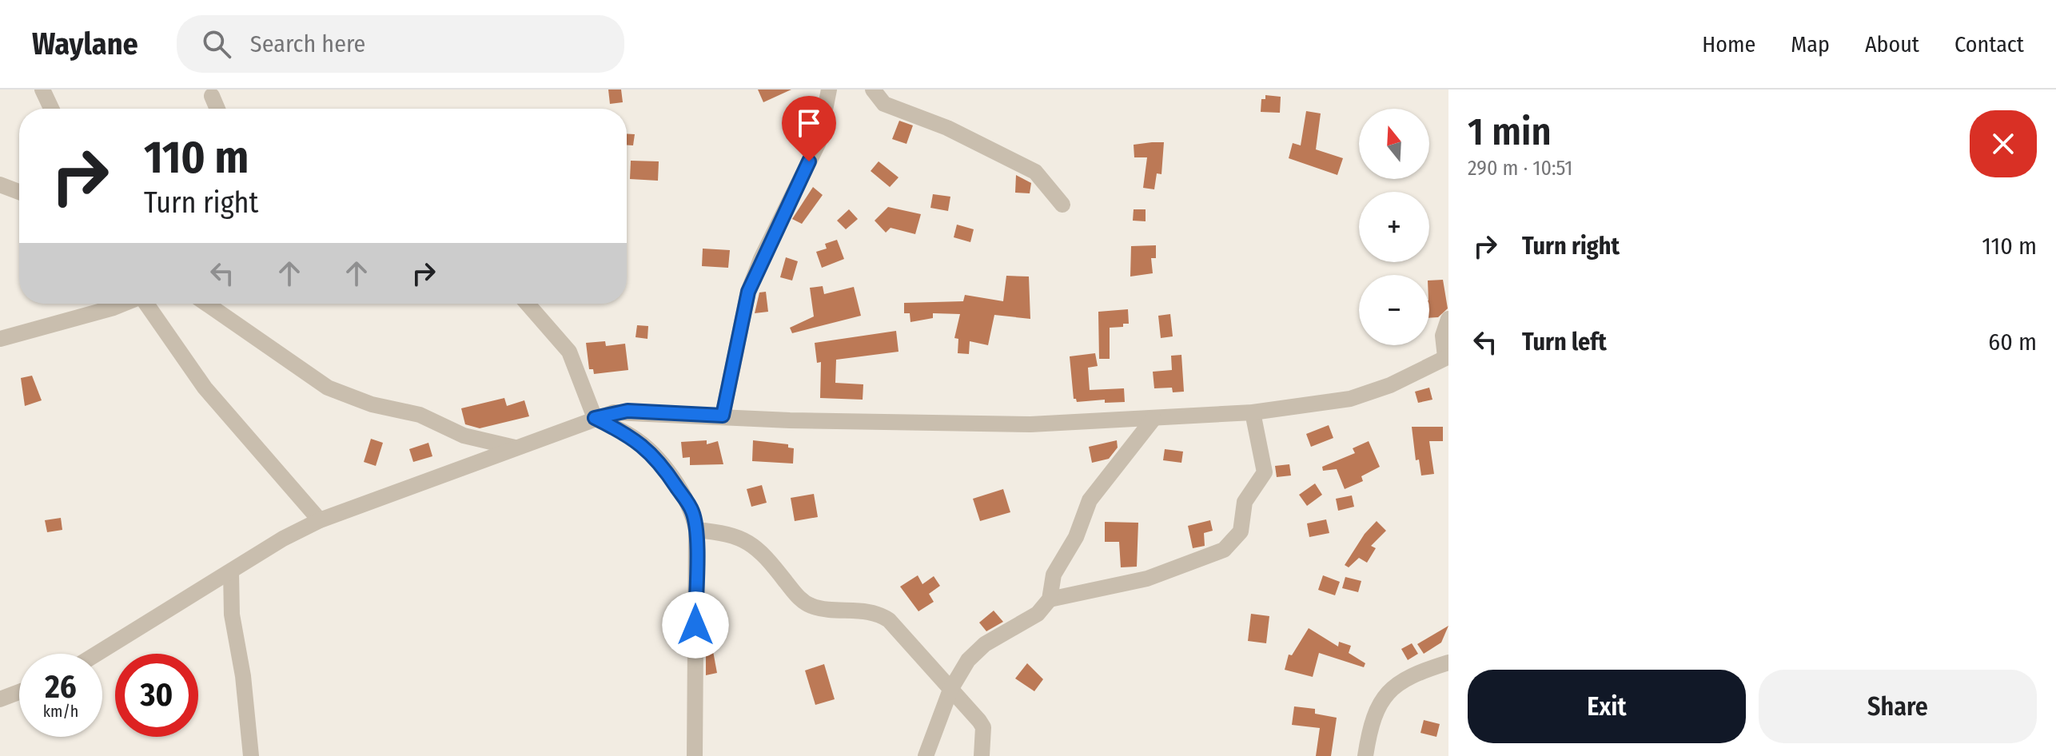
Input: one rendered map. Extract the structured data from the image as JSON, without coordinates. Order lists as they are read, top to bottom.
{
  "north": "top",
  "page": {
    "header": "Waylane",
    "search": "Search here",
    "nav": [
      "Home",
      "Map",
      "About",
      "Contact"
    ],
    "heading": ["1 min", "290 m · 10:51"],
    "map_buttons": ["+", "−"],
    "turn": ["110 m", "Turn right"],
    "list": [
      {
        "name": "Turn right",
        "value": "110 m"
      },
      {
        "name": "Turn left",
        "value": "60 m"
      }
    ],
    "speed": "26 km/h",
    "limit": "30",
    "buttons": ["Exit", "Share"]
  }
}
